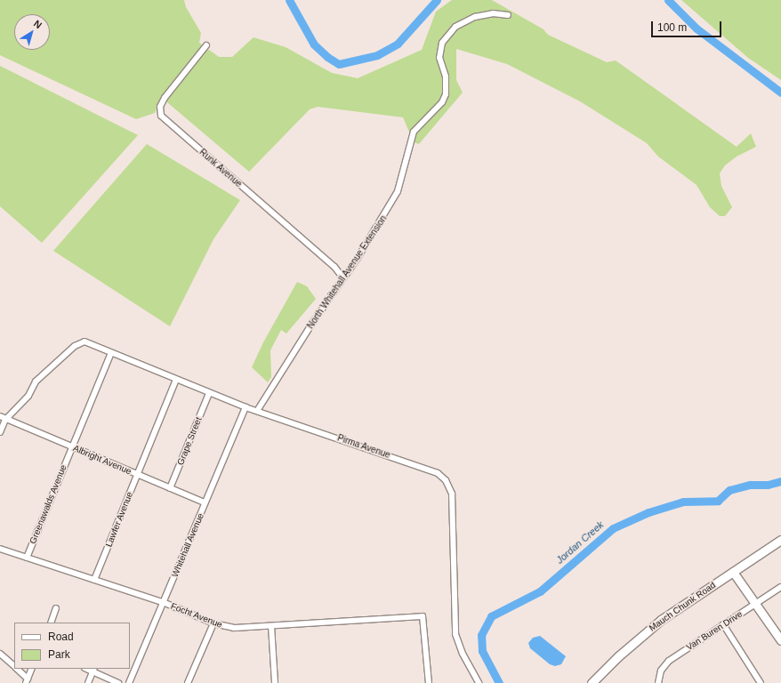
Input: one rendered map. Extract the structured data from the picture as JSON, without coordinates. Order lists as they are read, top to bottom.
{
  "streets": {
    "main road": ["Mauch Chunk Road"],
    "street": [
      "Runk Avenue",
      "North Whitehall Avenue Extension",
      "Grape Street",
      "Pirma Avenue",
      "Albright Avenue",
      "Greenawalds Avenue",
      "Lawfer Avenue",
      "Whitehall Avenue",
      "Focht Avenue",
      "Van Buren Drive"
    ]
  },
  "crossings": [
    ["Runk Avenue", "North Whitehall Avenue Extension"],
    ["North Whitehall Avenue Extension", "Pirma Avenue"],
    ["Grape Street", "Pirma Avenue"],
    ["Grape Street", "Albright Avenue"],
    ["Pirma Avenue", "Albright Avenue"],
    ["Pirma Avenue", "Greenawalds Avenue"],
    ["Pirma Avenue", "Lawfer Avenue"],
    ["Pirma Avenue", "Whitehall Avenue"],
    ["Albright Avenue", "Greenawalds Avenue"],
    ["Albright Avenue", "Lawfer Avenue"],
    ["Albright Avenue", "Whitehall Avenue"],
    ["Greenawalds Avenue", "Focht Avenue"],
    ["Lawfer Avenue", "Focht Avenue"],
    ["Whitehall Avenue", "Focht Avenue"]
  ],
  "water": ["Jordan Creek"],
  "legend": ["Road", "Park"],
  "scale_bar": "100 m",
  "north": "top right"
}
